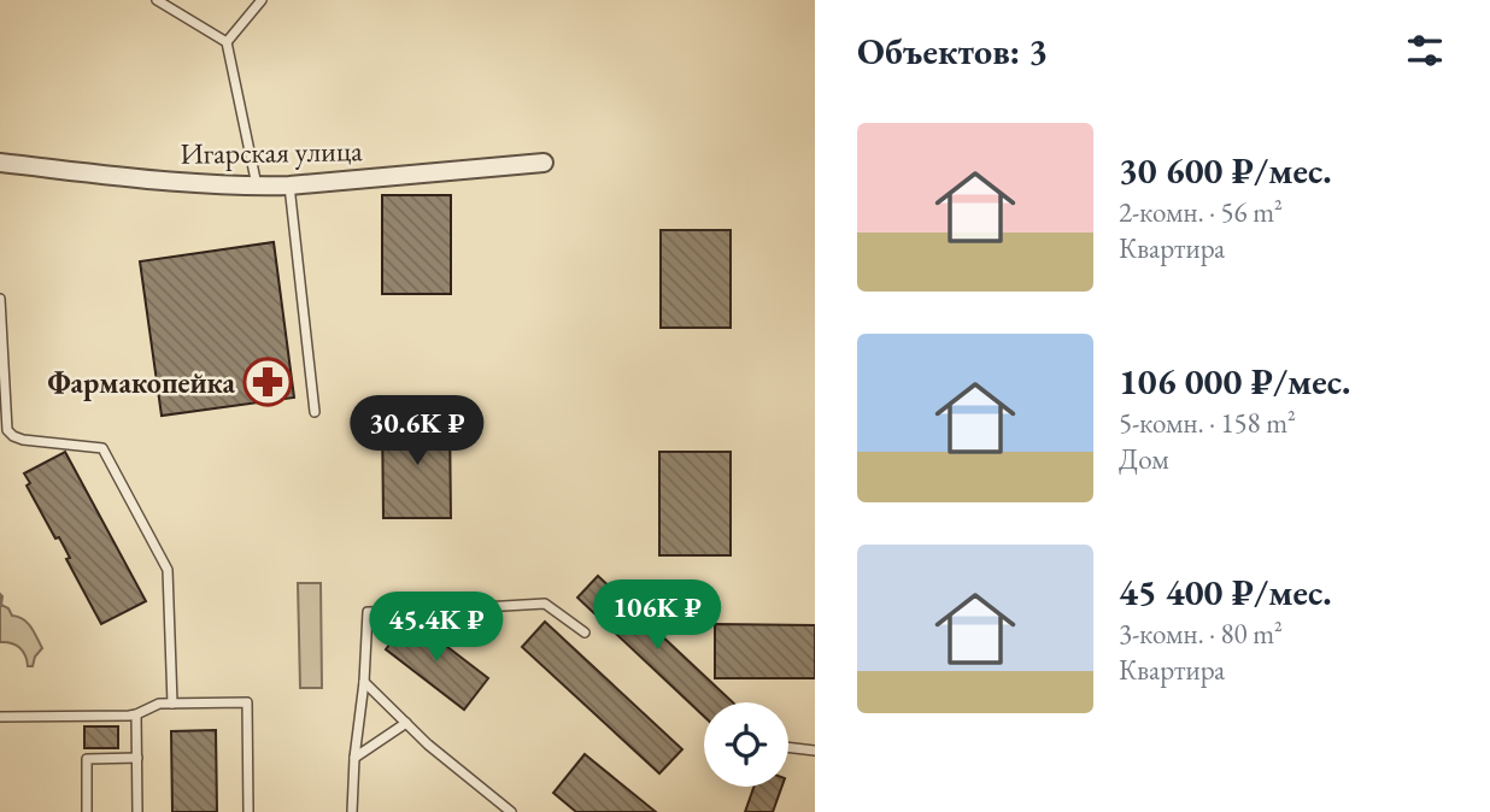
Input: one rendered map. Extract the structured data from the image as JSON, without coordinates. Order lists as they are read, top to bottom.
{
  "streets": {
    "street": ["Игарская улица"]
  },
  "places": {
    "pharmacy": ["Фармакопейка"]
  },
  "page": {
    "heading": "Объектов: 3",
    "list": [
      {
        "name": "30 600 ₽/мес.",
        "note": "2-комн. · 56 m² · Квартира"
      },
      {
        "name": "106 000 ₽/мес.",
        "note": "5-комн. · 158 m² · Дом"
      },
      {
        "name": "45 400 ₽/мес.",
        "note": "3-комн. · 80 m² · Квартира"
      }
    ],
    "price": ["30.6K ₽", "106K ₽", "45.4K ₽"]
  }
}
